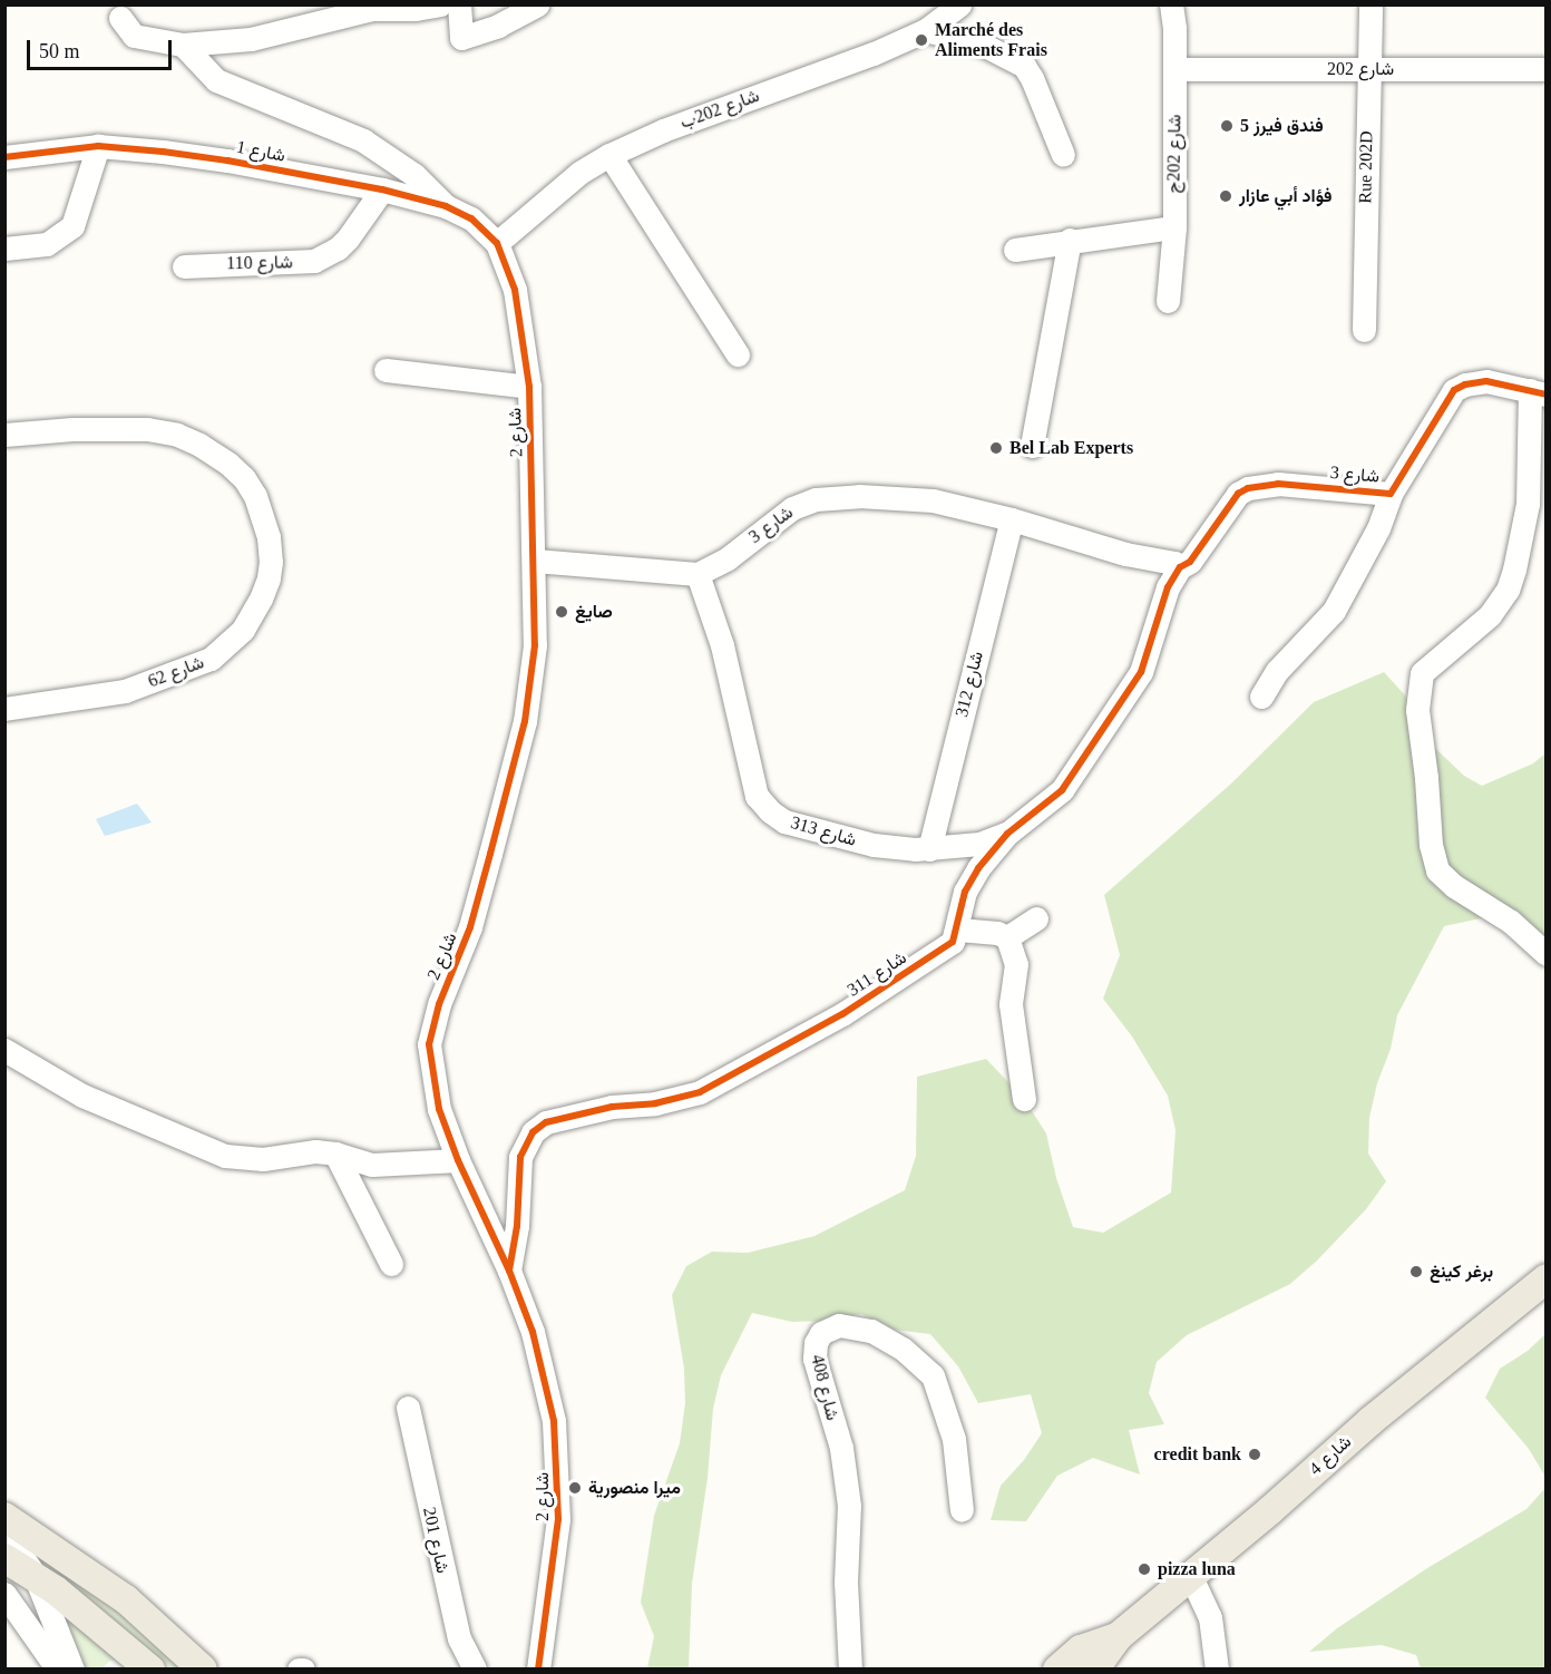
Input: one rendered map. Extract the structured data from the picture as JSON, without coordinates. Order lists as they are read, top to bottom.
{
  "streets": {
    "main road": ["شارع 4"],
    "street": [
      "شارع 202",
      "شارع 202ب",
      "شارع 1",
      "شارع 202ج",
      "Rue 202D",
      "شارع 110",
      "شارع 2",
      "شارع 3",
      "شارع 62",
      "شارع 312",
      "شارع 313",
      "شارع 311",
      "شارع 408",
      "شارع 201"
    ]
  },
  "crossings": [
    ["شارع 202", "شارع 202ج"],
    ["شارع 202", "Rue 202D"],
    ["شارع 202ب", "شارع 1"],
    ["شارع 202ب", "شارع 2"],
    ["شارع 1", "شارع 110"],
    ["شارع 1", "شارع 2"],
    ["شارع 2", "شارع 311"],
    ["شارع 3", "شارع 312"],
    ["شارع 3", "شارع 313"],
    ["شارع 312", "شارع 313"]
  ],
  "places": [
    "Marché des Aliments Frais",
    "فندق فيرز 5",
    "فؤاد أبي عازار",
    "Bel Lab Experts",
    "صايغ",
    "برغر كينغ",
    "credit bank",
    "ميرا منصورية",
    "pizza luna"
  ],
  "scale_bar": "50 m"
}
